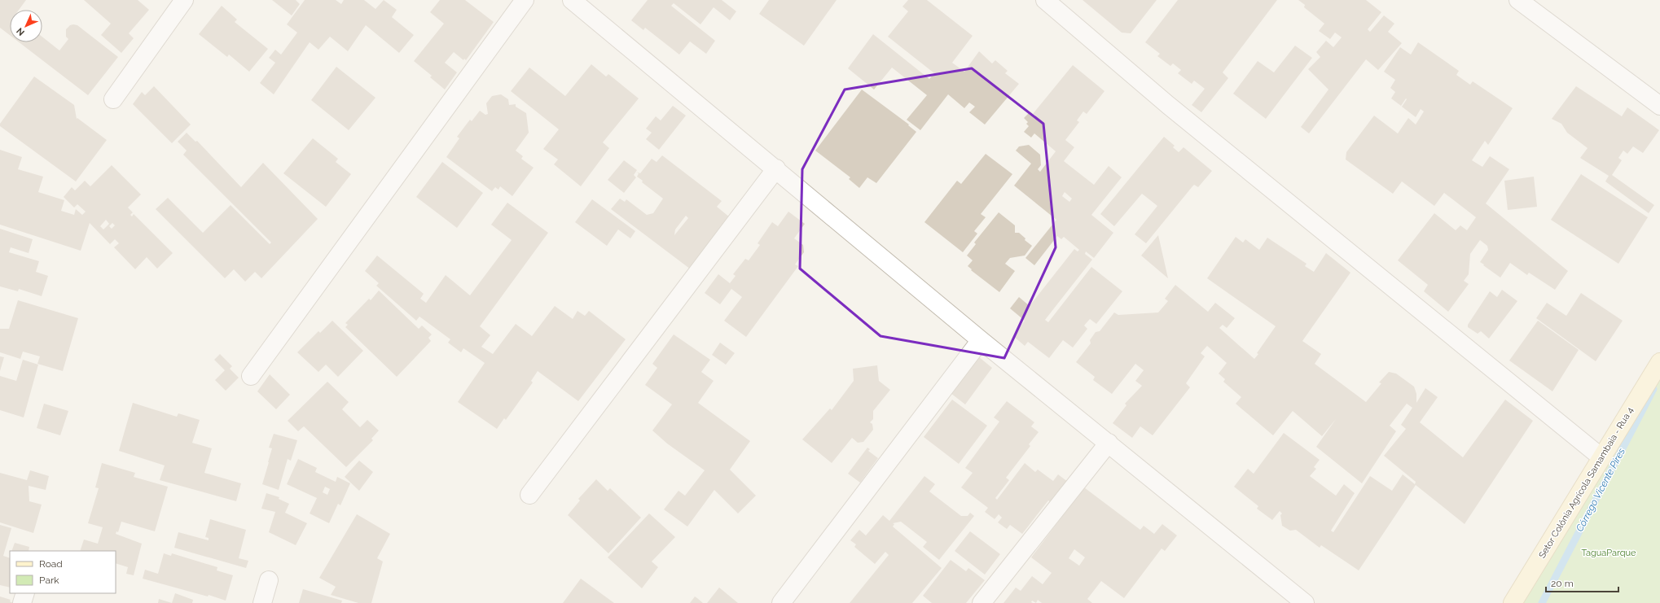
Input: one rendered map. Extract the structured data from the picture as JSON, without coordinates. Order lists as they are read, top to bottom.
{
  "streets": {
    "street": ["Setor Colônia Agrícola Samambaia - Rua 4"]
  },
  "water": ["Córrego Vicente Pires"],
  "parks": ["TaguaParque"],
  "legend": ["Road", "Park"],
  "scale_bar": "20 m",
  "north": "bottom left"
}
